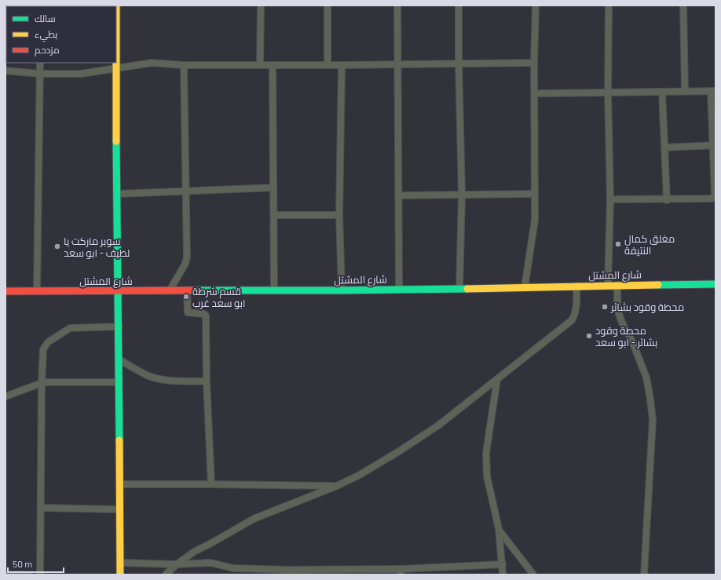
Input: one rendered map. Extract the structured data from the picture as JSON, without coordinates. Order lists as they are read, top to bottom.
{
  "streets": {
    "street": ["شارع المشتل"]
  },
  "places": [
    "مغلق كمال النتيفة",
    "سوبر ماركت يا لطيف - ابو سعد",
    "قسم شرطة ابو سعد غرب",
    "محطة وقود بشائر",
    "محطة وقود بشائر - ابو سعد"
  ],
  "legend": ["سالك", "بطيء", "مزدحم"],
  "scale_bar": "50 m"
}
